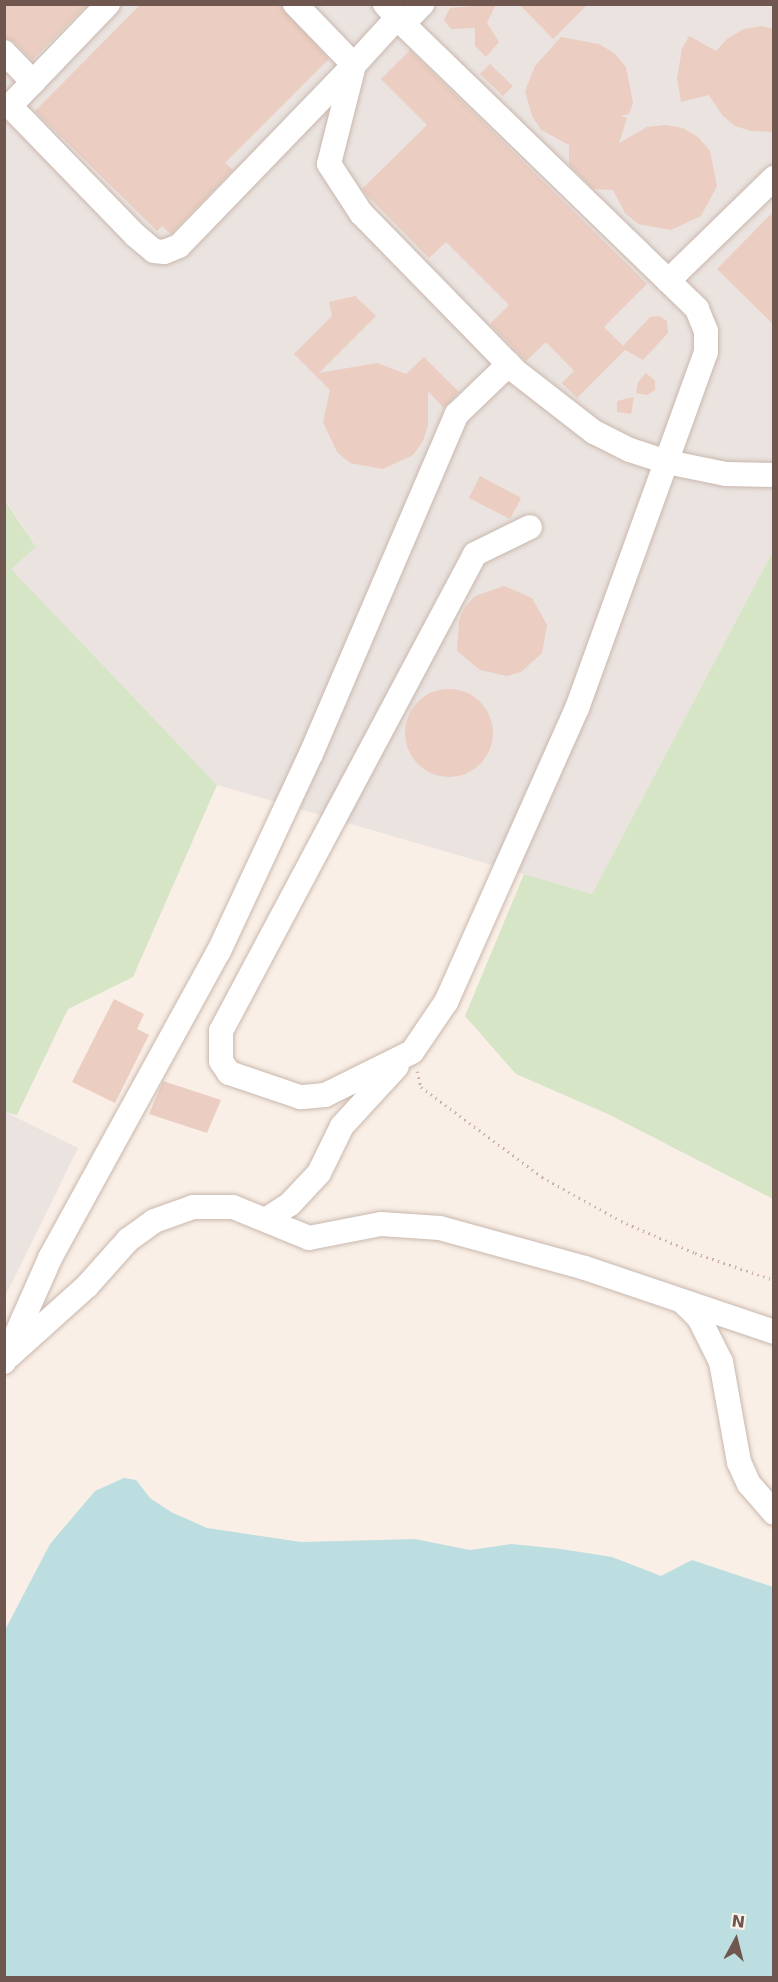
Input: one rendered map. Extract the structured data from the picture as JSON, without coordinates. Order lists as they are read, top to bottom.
{
  "north": "top"
}
